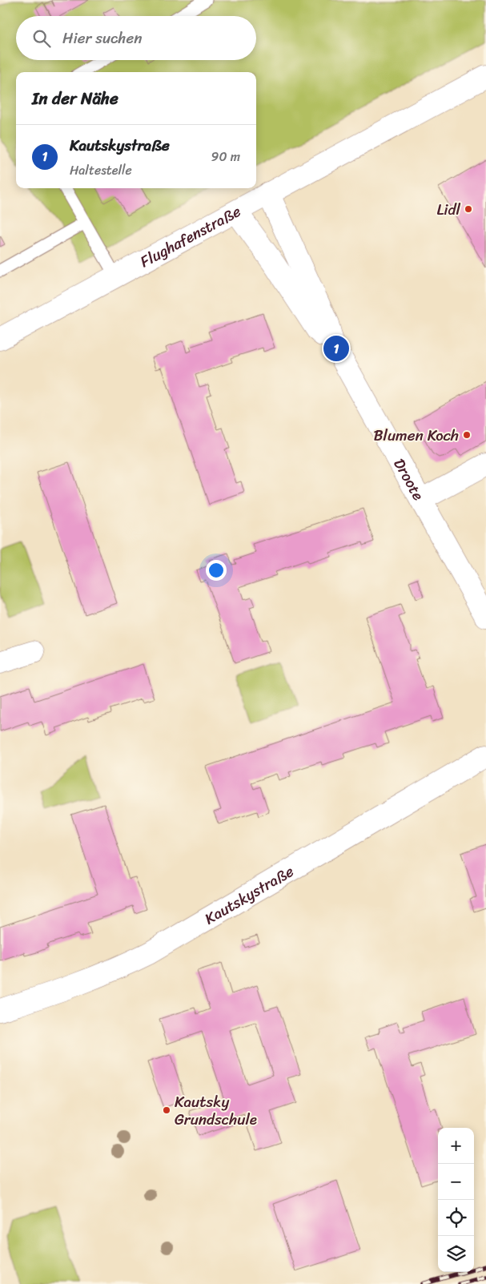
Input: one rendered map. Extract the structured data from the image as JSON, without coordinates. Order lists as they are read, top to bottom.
{
  "streets": {
    "street": ["Flughafenstraße", "Droote", "Kautskystraße"]
  },
  "crossings": [
    ["Flughafenstraße", "Droote"]
  ],
  "places": ["Lidl", "Blumen Koch", "Kautsky Grundschule"],
  "page": {
    "search": "Hier suchen",
    "heading": "In der Nähe",
    "list": [
      {
        "mark": "1",
        "name": "Kautskystraße",
        "note": "Haltestelle",
        "value": "90 m"
      }
    ],
    "pins": "1",
    "map_buttons": ["+", "−"]
  }
}
